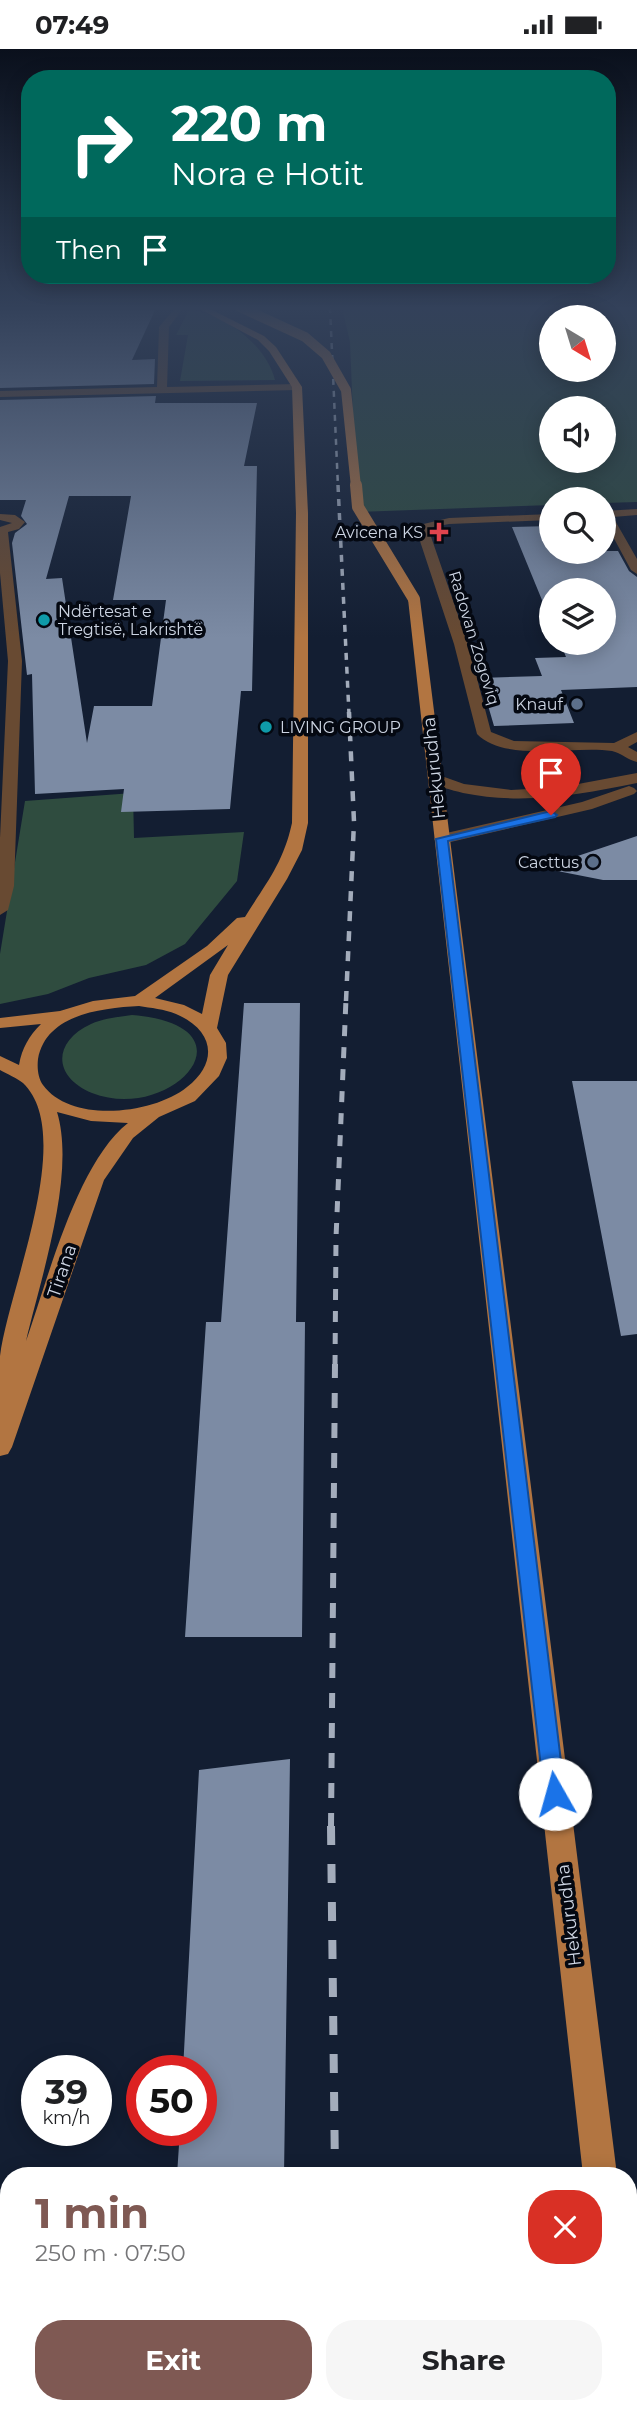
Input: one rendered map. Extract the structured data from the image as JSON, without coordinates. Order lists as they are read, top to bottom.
{
  "streets": {
    "main road": ["Hekurudha", "Tirana"],
    "street": ["Radovan Zogoviq"]
  },
  "places": {
    "health": ["Avicena KS"],
    "other": [
      "Ndërtesat e Tregtisë, Lakrishtë",
      "Knauf",
      "LIVING GROUP",
      "Cacttus"
    ]
  },
  "north": "bottom right",
  "page": {
    "status": "07:49",
    "turn": ["220 m", "Nora e Hotit"],
    "then": "Then",
    "speed": "39 km/h",
    "limit": "50",
    "heading": ["1 min", "250 m · 07:50"],
    "buttons": ["Exit", "Share"]
  }
}
